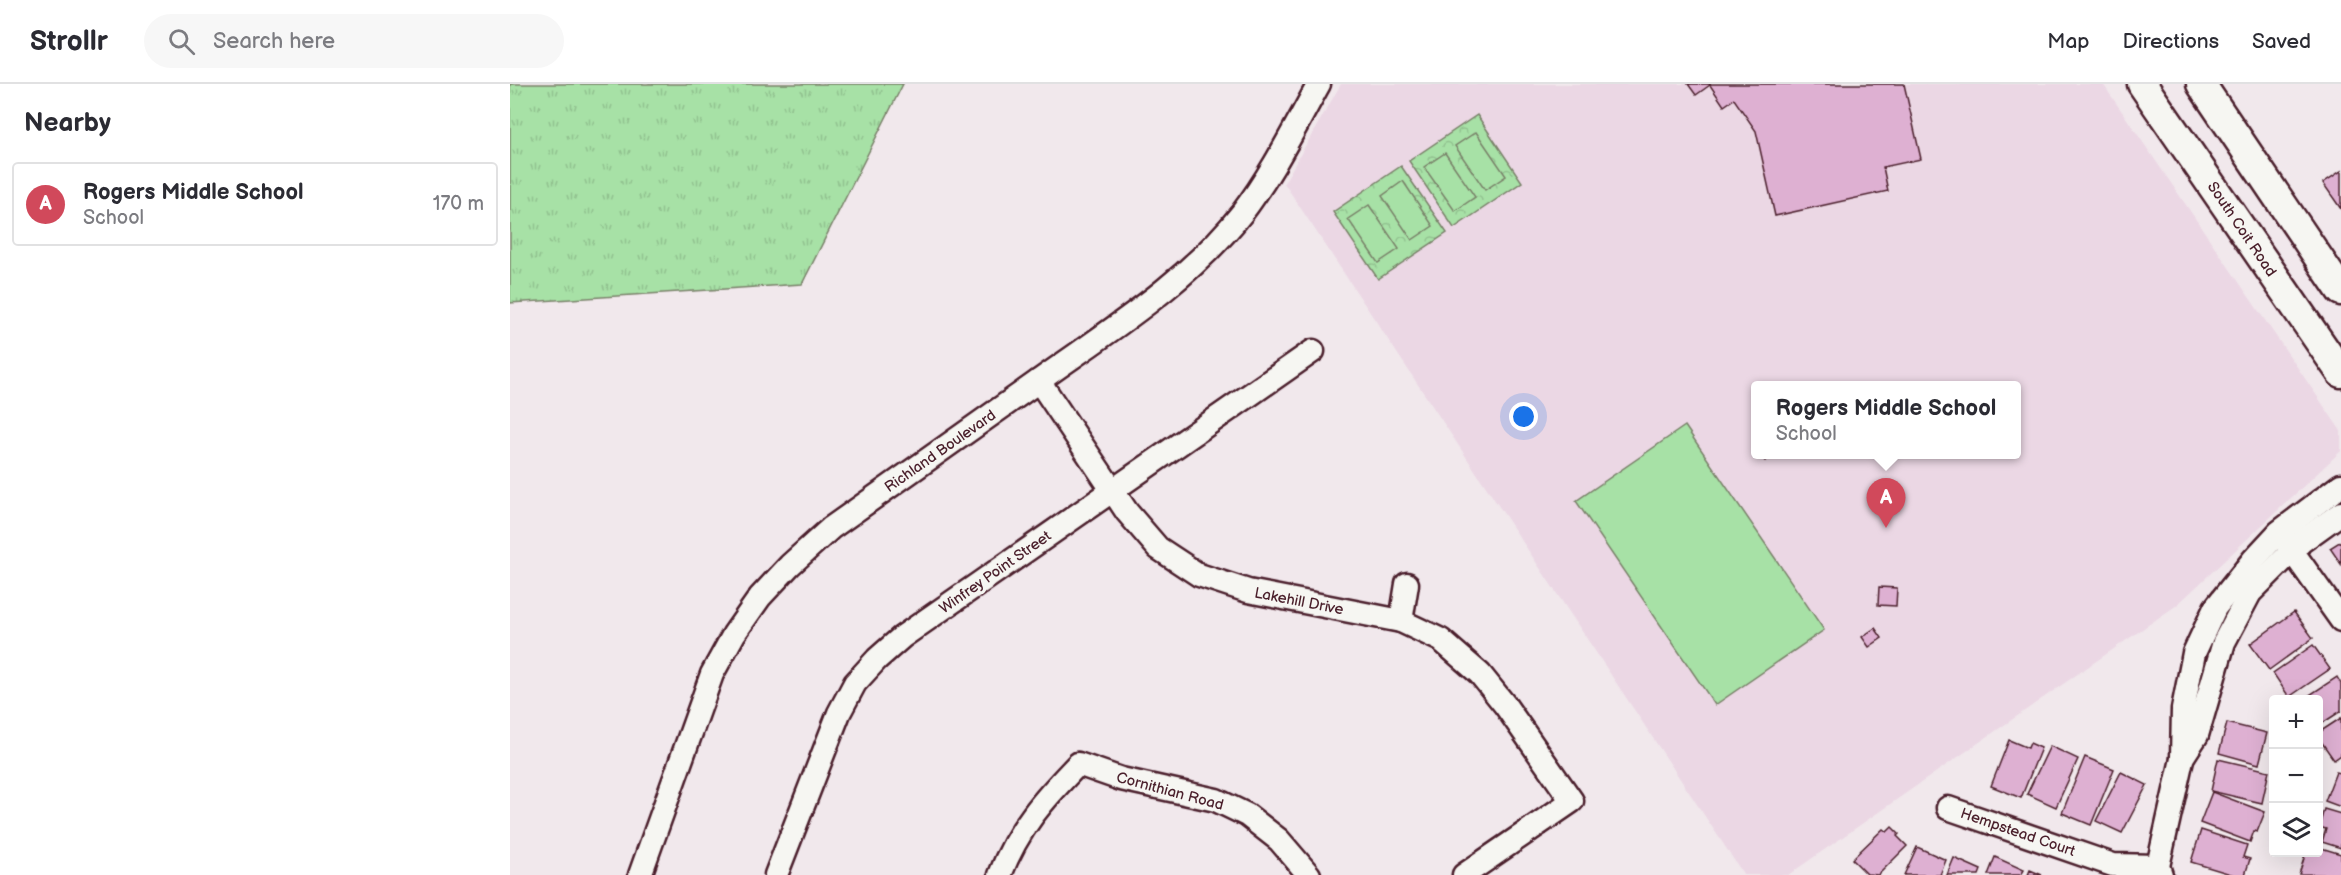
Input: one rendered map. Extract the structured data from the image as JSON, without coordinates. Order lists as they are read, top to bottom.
{
  "streets": {
    "main road": ["South Coit Road"],
    "street": [
      "Richland Boulevard",
      "Winfrey Point Street",
      "Lakehill Drive",
      "Cornithian Road",
      "Hempstead Court"
    ]
  },
  "crossings": [
    ["Richland Boulevard", "Lakehill Drive"],
    ["Winfrey Point Street", "Lakehill Drive"]
  ],
  "page": {
    "header": "Strollr",
    "search": "Search here",
    "nav": ["Map", "Directions", "Saved"],
    "heading": "Nearby",
    "list": [
      {
        "mark": "A",
        "name": "Rogers Middle School",
        "note": "School",
        "value": "170 m"
      }
    ],
    "popup": ["Rogers Middle School", "School"],
    "pins": "A",
    "map_buttons": ["+", "−"]
  }
}
